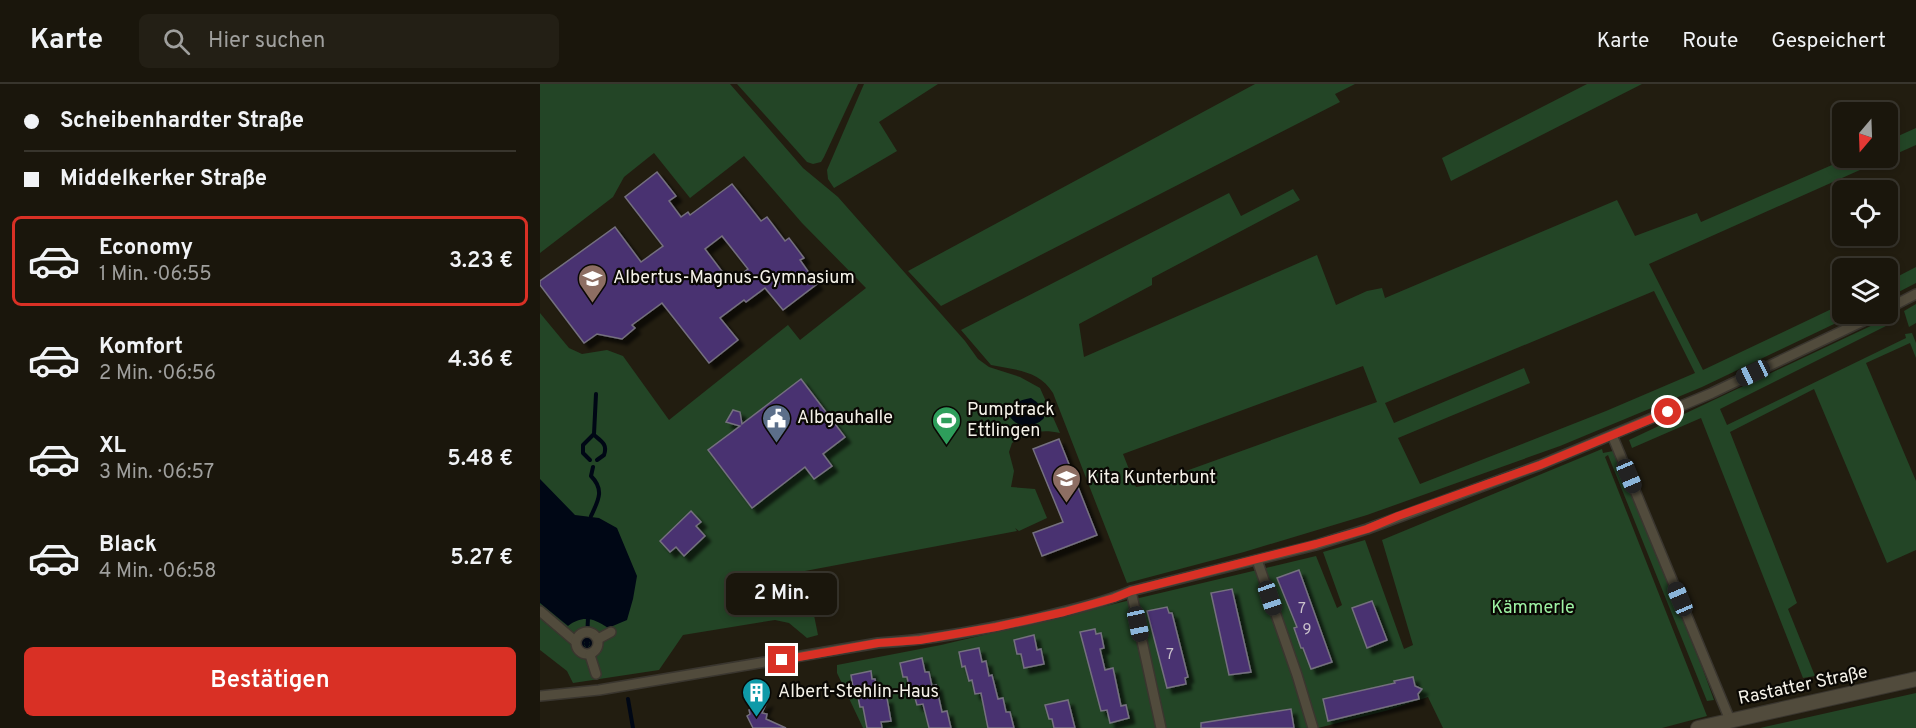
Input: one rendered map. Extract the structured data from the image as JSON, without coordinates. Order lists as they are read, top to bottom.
{
  "streets": {
    "main road": ["Rastatter Straße"]
  },
  "parks": ["Kämmerle"],
  "places": {
    "school or university": ["Albertus-Magnus-Gymnasium", "Kita Kunterbunt"],
    "public building": ["Albgauhalle"],
    "sports": ["Pumptrack Ettlingen"],
    "building": ["Albert-Stehlin-Haus"]
  },
  "house_numbers": ["7", "9", "7"],
  "north": "bottom",
  "page": {
    "header": "Karte",
    "search": "Hier suchen",
    "nav": ["Karte", "Route", "Gespeichert"],
    "banner": ["Scheibenhardter Straße", "Middelkerker Straße"],
    "list": [
      {
        "name": "Economy",
        "note": "1 Min. · 06:55",
        "value": "3.23 €"
      },
      {
        "name": "Komfort",
        "note": "2 Min. · 06:56",
        "value": "4.36 €"
      },
      {
        "name": "XL",
        "note": "3 Min. · 06:57",
        "value": "5.48 €"
      },
      {
        "name": "Black",
        "note": "4 Min. · 06:58",
        "value": "5.27 €"
      }
    ],
    "bubble": "2 Min.",
    "buttons": "Bestätigen"
  }
}
